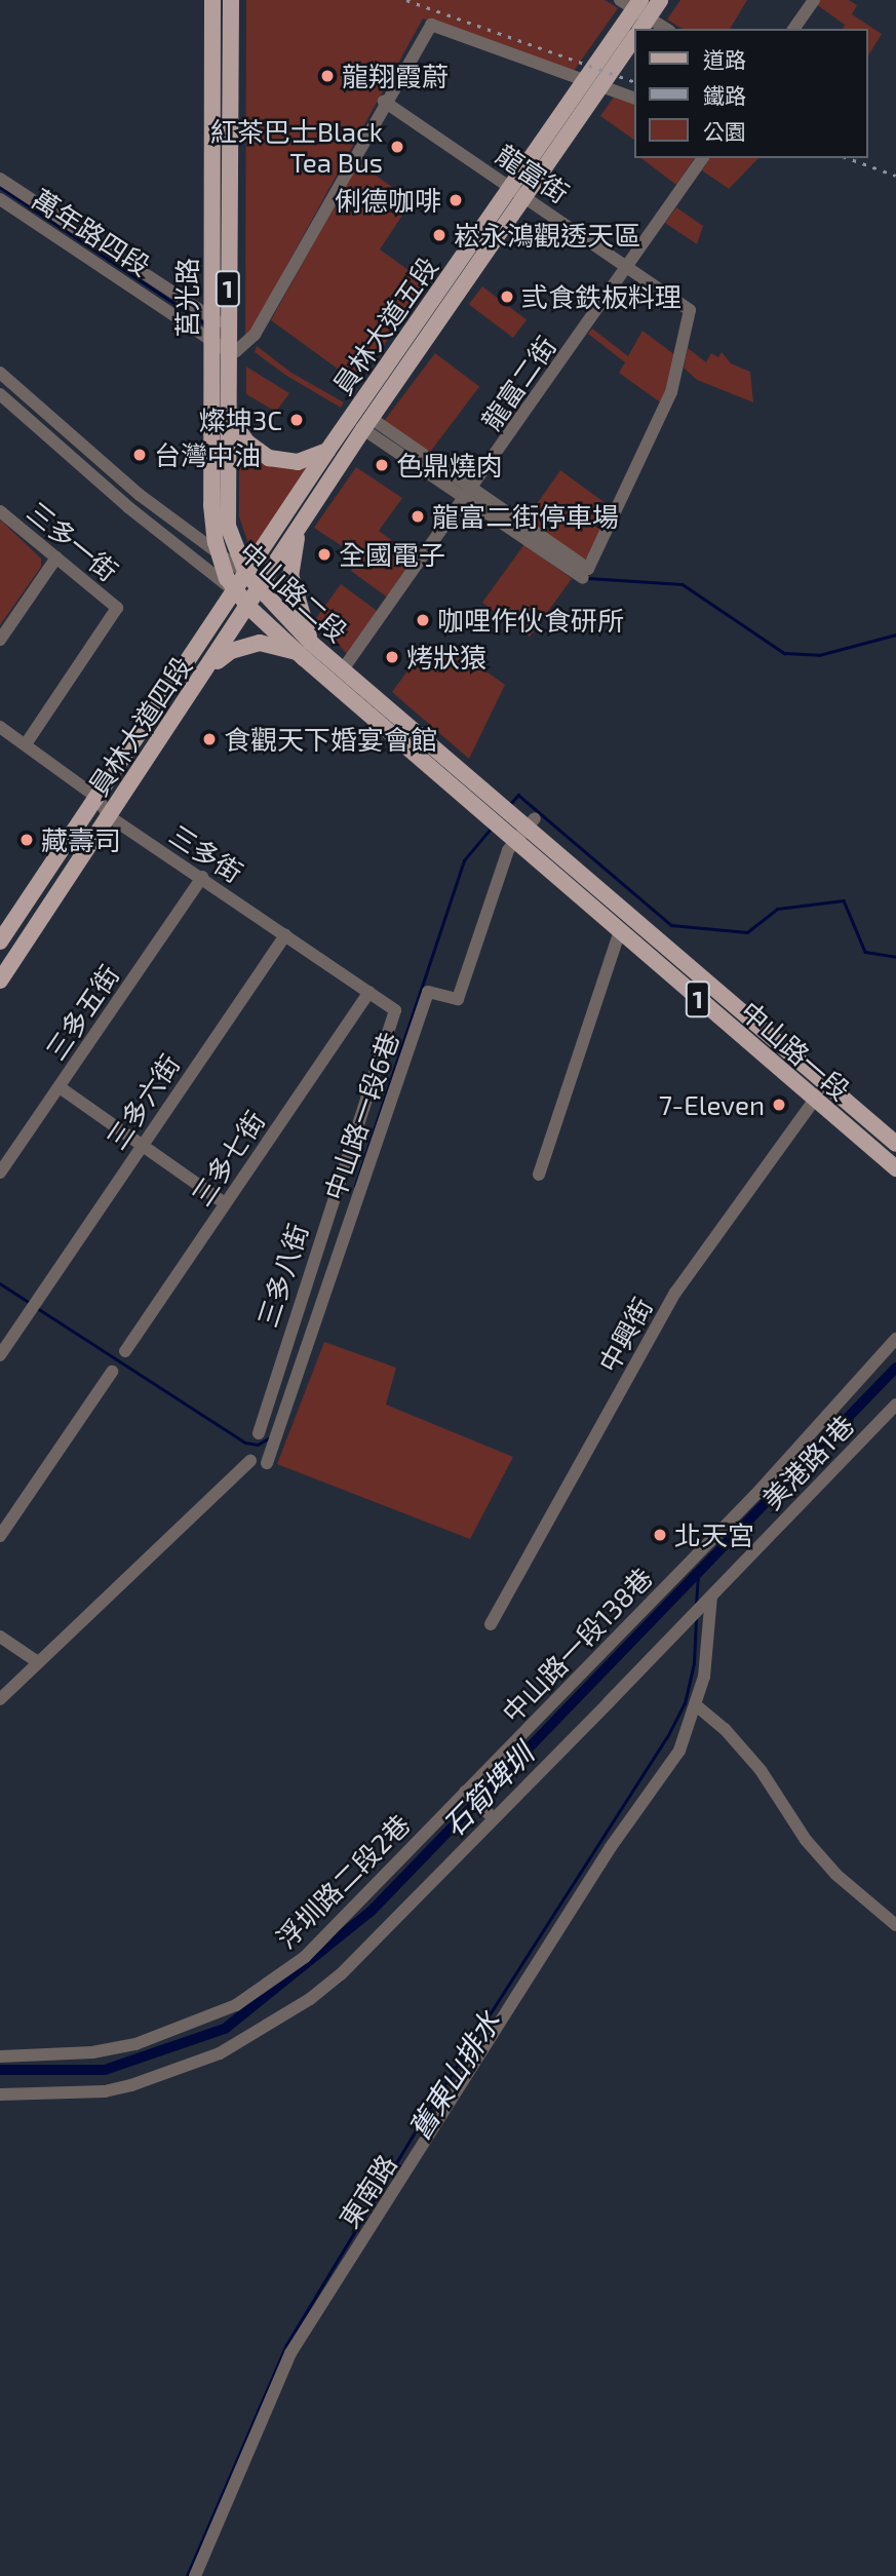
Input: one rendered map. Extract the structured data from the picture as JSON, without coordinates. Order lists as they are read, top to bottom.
{
  "streets": {
    "main road": [
      "1",
      "莒光路",
      "員林大道五段",
      "中山路二段",
      "員林大道四段",
      "中山路一段"
    ],
    "street": [
      "龍富街",
      "萬年路四段",
      "龍富二街",
      "三多一街",
      "三多街",
      "三多五街",
      "三多六街",
      "中山路一段6巷",
      "三多七街",
      "三多八街",
      "中興街",
      "美港路1巷",
      "中山路一段138巷",
      "浮圳路二段2巷",
      "東南路"
    ]
  },
  "crossings": [
    ["龍富街", "員林大道五段"],
    ["龍富街", "龍富二街"],
    ["萬年路四段", "莒光路"],
    ["莒光路", "員林大道五段"],
    ["莒光路", "中山路二段"],
    ["莒光路", "員林大道四段"],
    ["員林大道五段", "中山路二段"],
    ["員林大道五段", "員林大道四段"],
    ["龍富二街", "中山路二段"],
    ["三多一街", "三多街"],
    ["中山路二段", "員林大道四段"],
    ["中山路二段", "中山路一段"],
    ["員林大道四段", "三多街"],
    ["三多街", "三多五街"],
    ["三多街", "三多六街"],
    ["三多街", "三多七街"],
    ["三多街", "三多八街"],
    ["中山路一段", "中山路一段6巷"],
    ["中山路一段", "中興街"],
    ["中山路一段138巷", "浮圳路二段2巷"]
  ],
  "water": ["石筍埤圳", "舊東山排水"],
  "places": [
    "龍翔霞蔚",
    "紅茶巴士Black Tea Bus",
    "俐德咖啡",
    "崧永鴻觀透天區",
    "弎食鉄板料理",
    "燦坤3C",
    "台灣中油",
    "色鼎燒肉",
    "龍富二街停車場",
    "全國電子",
    "咖哩作伙食研所",
    "烤狀猿",
    "食觀天下婚宴會館",
    "藏壽司",
    "7-Eleven",
    "北天宮"
  ],
  "legend": ["道路", "鐵路", "公園"]
}
